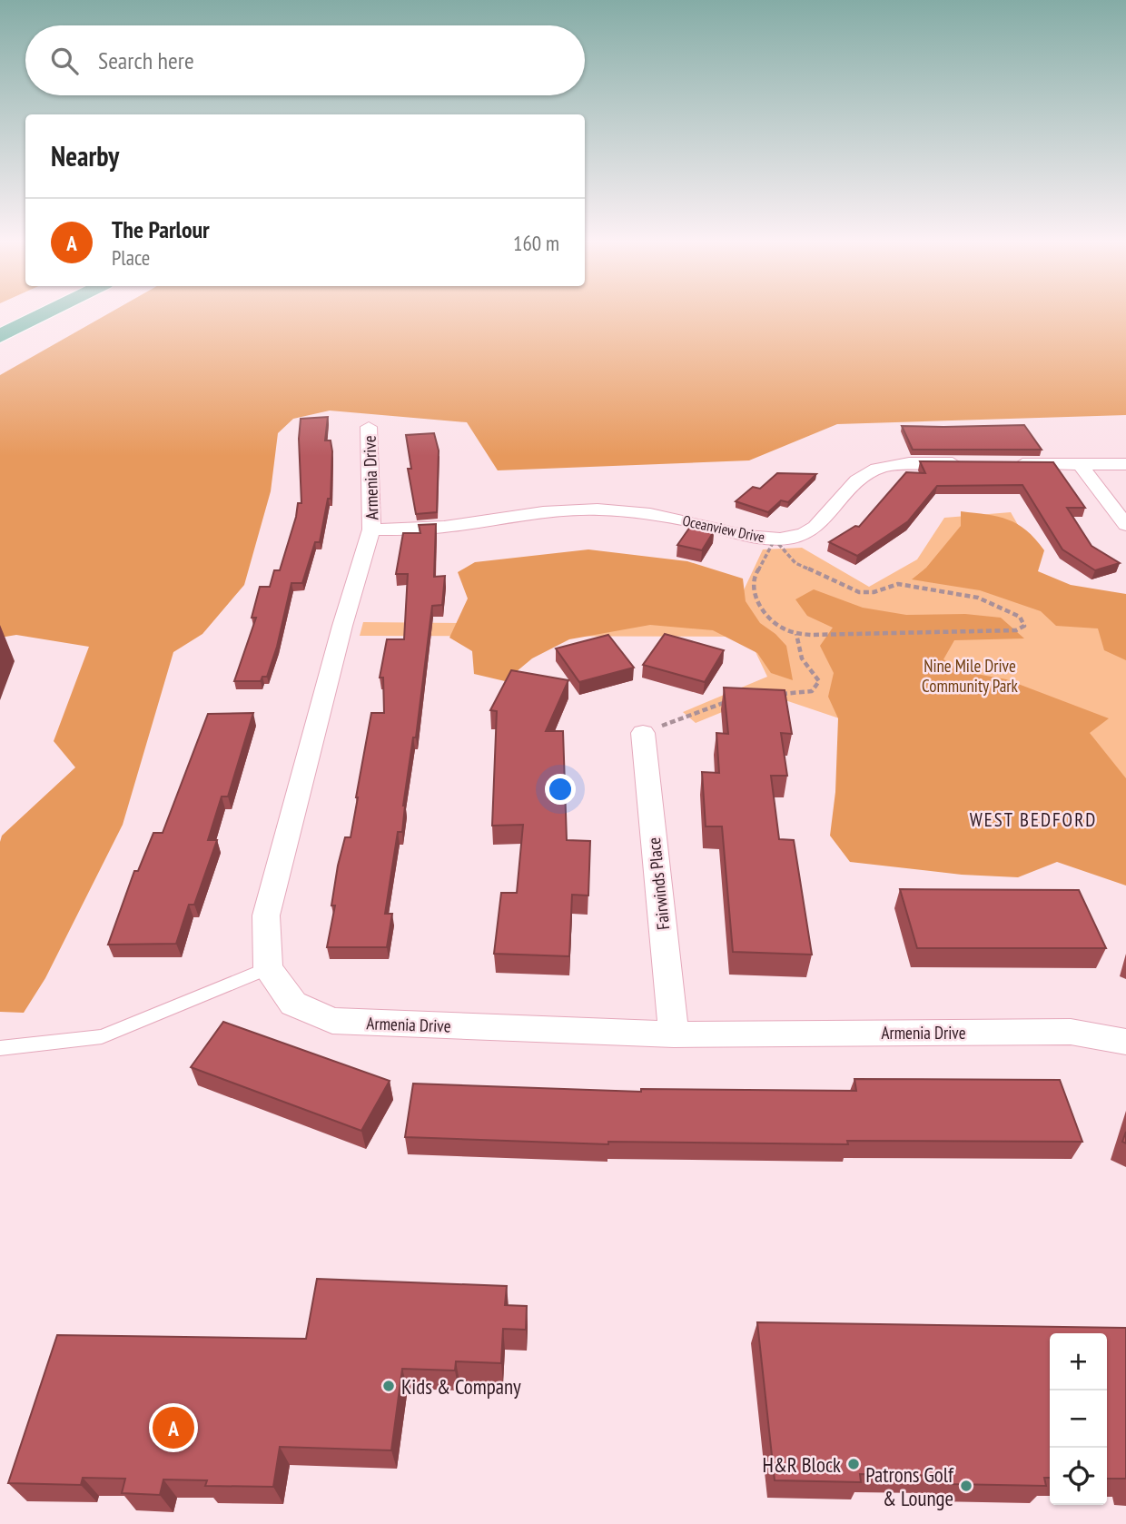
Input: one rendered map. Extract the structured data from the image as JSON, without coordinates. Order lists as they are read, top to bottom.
{
  "streets": {
    "street": ["Armenia Drive", "Oceanview Drive", "Fairwinds Place"]
  },
  "crossings": [
    ["Armenia Drive", "Oceanview Drive"],
    ["Armenia Drive", "Fairwinds Place"]
  ],
  "districts": ["WEST BEDFORD"],
  "parks": ["Nine Mile Drive Community Park"],
  "places": ["Kids & Company", "H&R Block", "Patrons Golf & Lounge"],
  "page": {
    "search": "Search here",
    "heading": "Nearby",
    "list": [
      {
        "mark": "A",
        "name": "The Parlour",
        "note": "Place",
        "value": "160 m"
      }
    ],
    "map_buttons": ["+", "−"],
    "pins": "A"
  }
}
